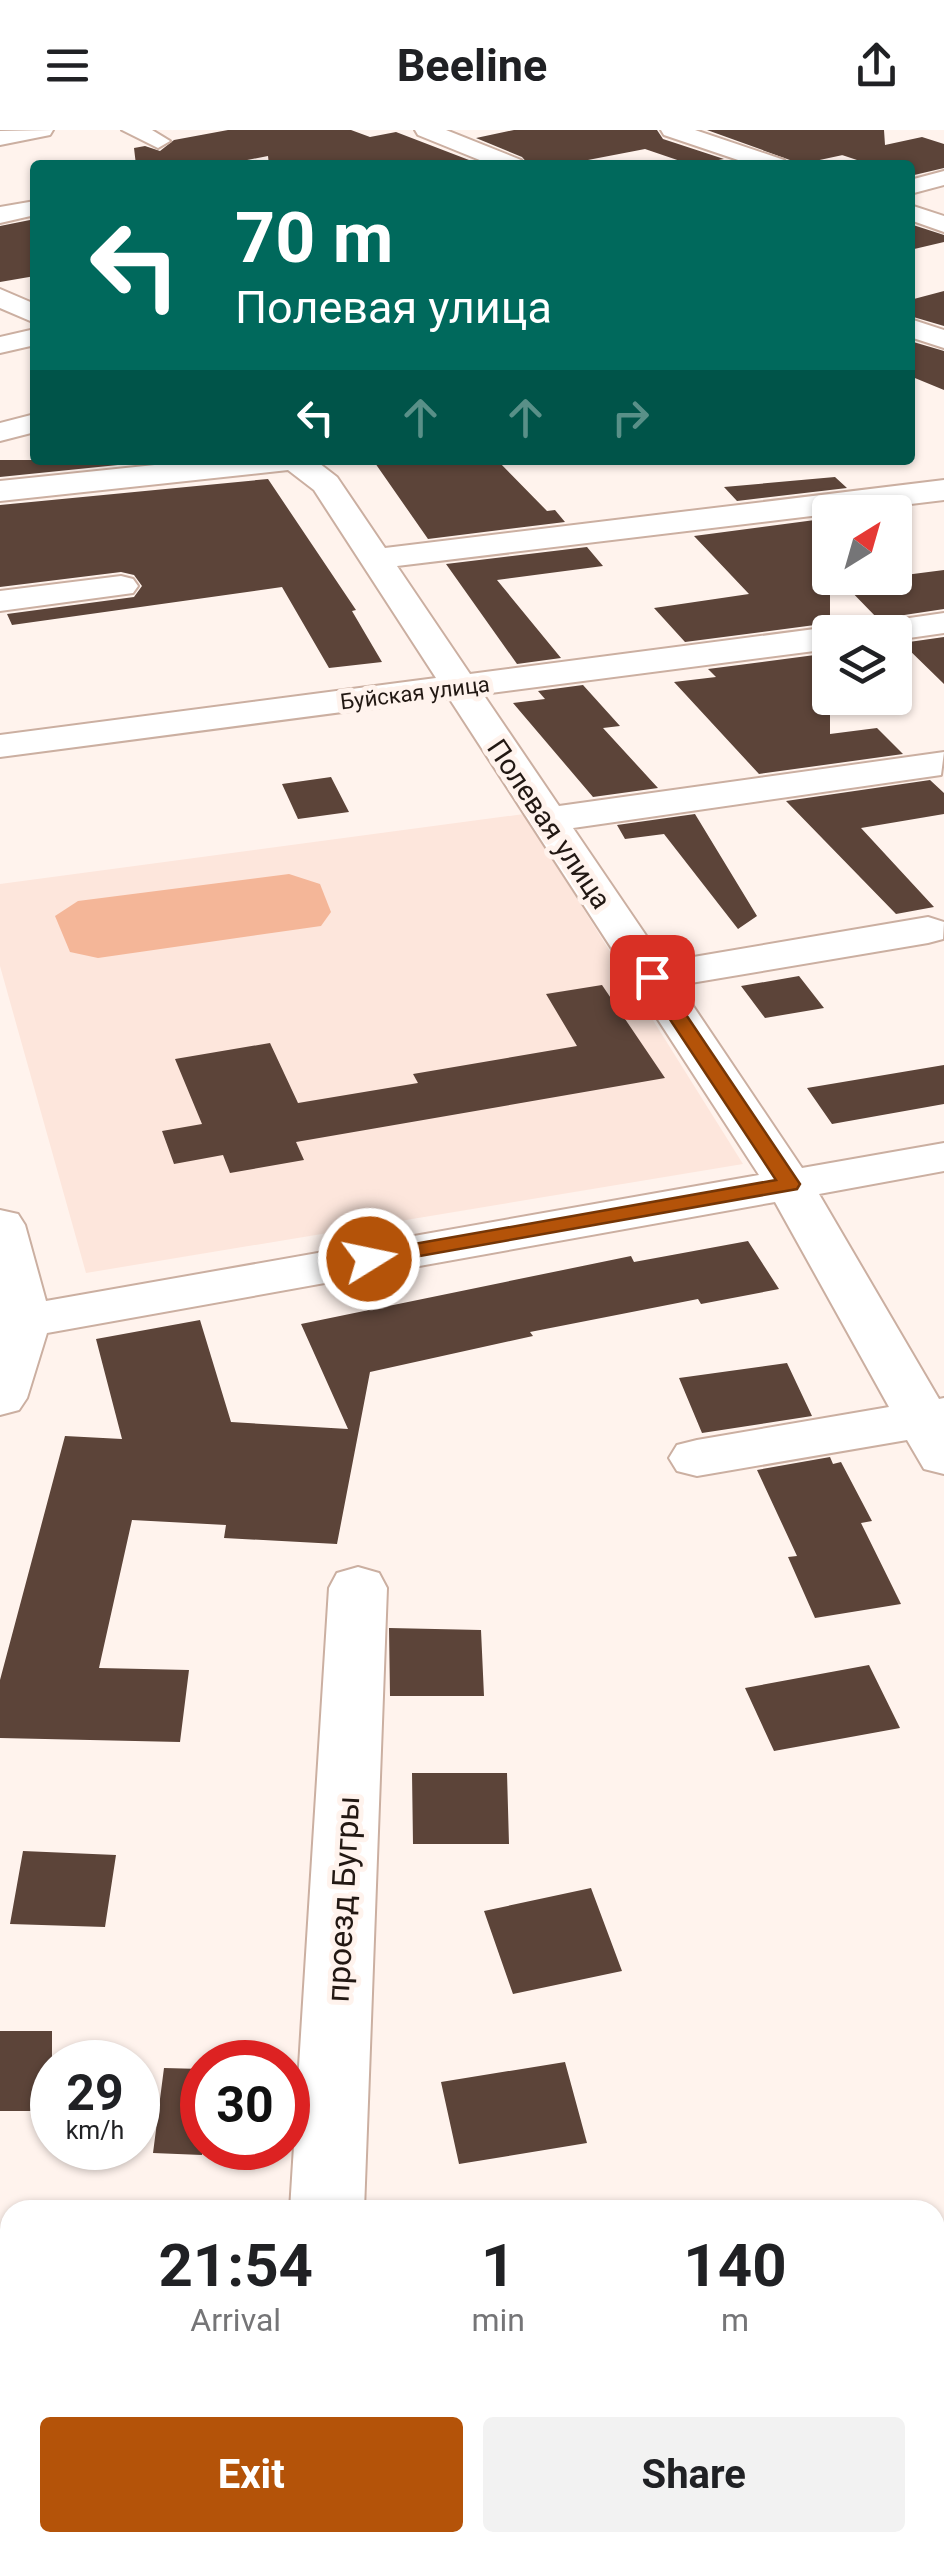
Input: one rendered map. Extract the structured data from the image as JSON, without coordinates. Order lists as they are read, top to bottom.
{
  "streets": {
    "street": ["Буйская улица", "Полевая улица", "проезд Бугры"]
  },
  "crossings": [
    ["Буйская улица", "Полевая улица"]
  ],
  "north": "top right",
  "page": {
    "header": "Beeline",
    "turn": ["70 m", "Полевая улица"],
    "speed": "29 km/h",
    "limit": "30",
    "eta": [
      "21:54",
      "Arrival",
      "1",
      "min",
      "140",
      "m"
    ],
    "buttons": ["Exit", "Share"]
  }
}
